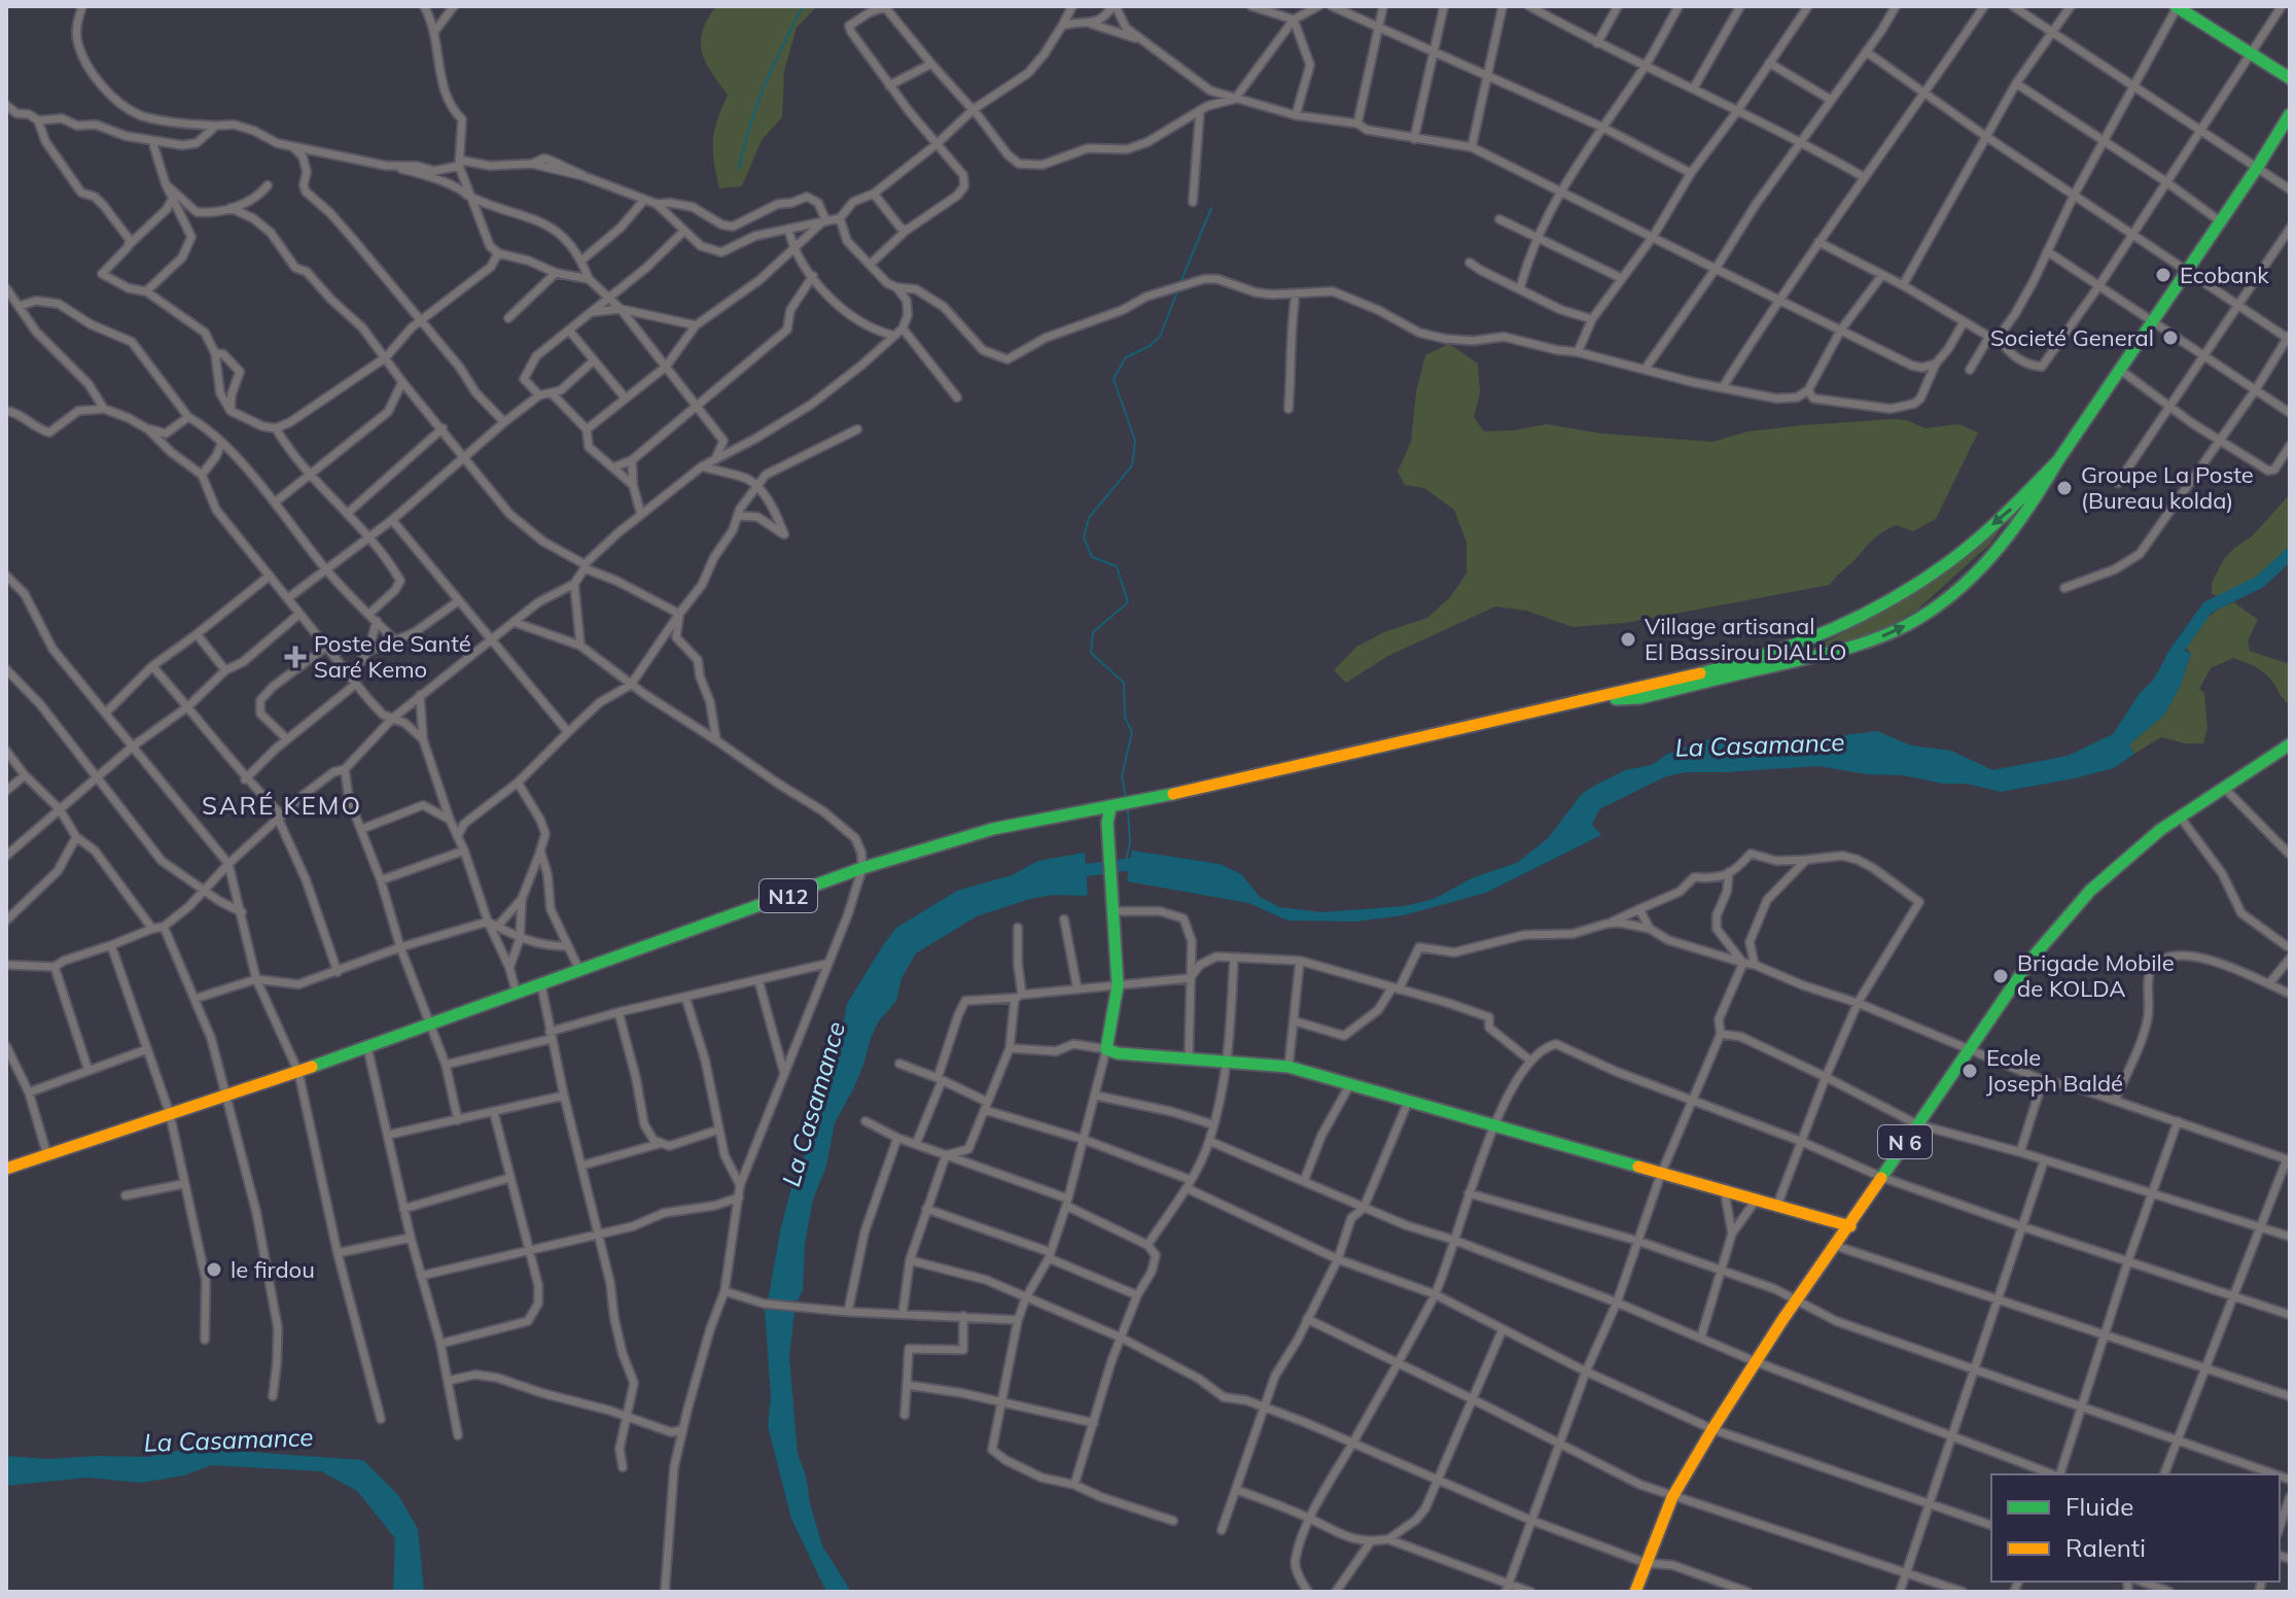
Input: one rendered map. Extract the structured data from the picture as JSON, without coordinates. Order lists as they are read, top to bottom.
{
  "streets": {
    "main road": ["N12", "N 6"]
  },
  "districts": ["SARÉ KEMO"],
  "water": ["La Casamance"],
  "places": {
    "other": [
      "Ecobank",
      "Societé General",
      "Groupe La Poste (Bureau kolda)",
      "Village artisanal El Bassirou DIALLO",
      "Brigade Mobile de KOLDA",
      "Ecole Joseph Baldé",
      "le firdou"
    ],
    "health": ["Poste de Santé Saré Kemo"]
  },
  "legend": ["Fluide", "Ralenti"]
}
